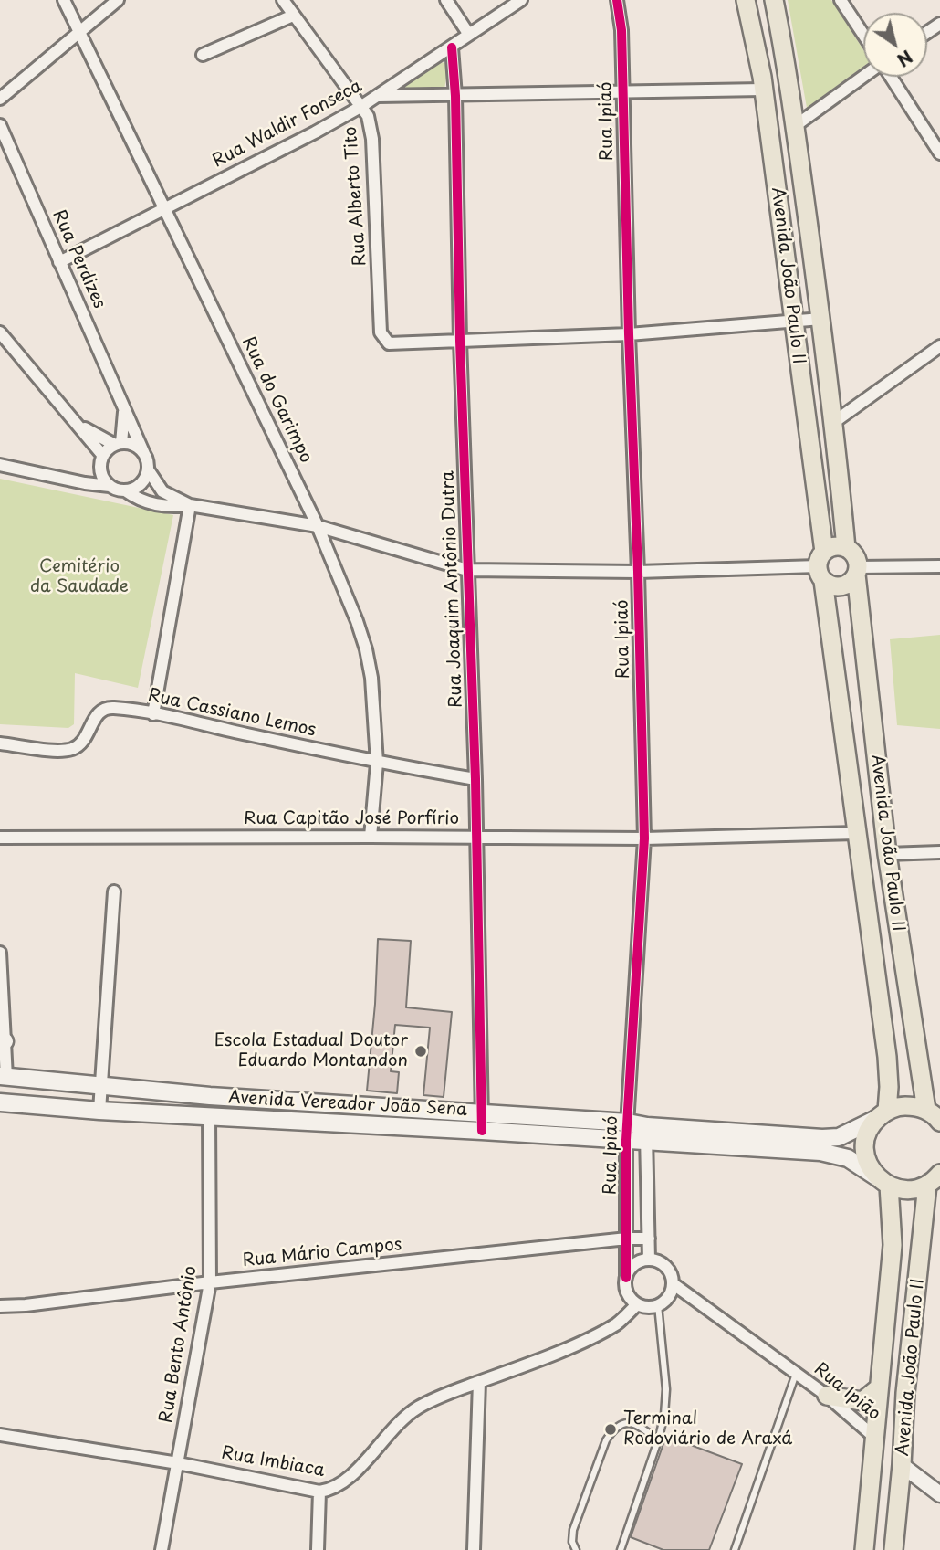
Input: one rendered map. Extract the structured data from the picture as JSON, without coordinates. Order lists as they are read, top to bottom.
{
  "streets": {
    "main road": ["Avenida João Paulo II", "Avenida Vereador João Sena"],
    "street": [
      "Rua Ipiaó",
      "Rua Waldir Fonseca",
      "Rua Alberto Tito",
      "Rua Perdizes",
      "Rua do Garimpo",
      "Rua Joaquim Antônio Dutra",
      "Rua Cassiano Lemos",
      "Rua Capitão José Porfírio",
      "Rua Mário Campos",
      "Rua Bento Antônio",
      "Rua Ipião",
      "Rua Imbiaca"
    ]
  },
  "crossings": [
    ["Rua Ipiaó", "Rua Capitão José Porfírio"],
    ["Rua Ipiaó", "Avenida Vereador João Sena"],
    ["Rua Ipiaó", "Rua Mário Campos"],
    ["Rua Ipiaó", "Rua Imbiaca"],
    ["Rua Waldir Fonseca", "Rua Alberto Tito"],
    ["Rua Waldir Fonseca", "Rua Perdizes"],
    ["Rua Waldir Fonseca", "Rua do Garimpo"],
    ["Rua Waldir Fonseca", "Rua Joaquim Antônio Dutra"],
    ["Rua Alberto Tito", "Rua Joaquim Antônio Dutra"],
    ["Avenida João Paulo II", "Rua Capitão José Porfírio"],
    ["Avenida João Paulo II", "Avenida Vereador João Sena"],
    ["Avenida João Paulo II", "Rua Ipião"],
    ["Rua do Garimpo", "Rua Cassiano Lemos"],
    ["Rua do Garimpo", "Rua Capitão José Porfírio"],
    ["Rua Joaquim Antônio Dutra", "Rua Cassiano Lemos"],
    ["Rua Joaquim Antônio Dutra", "Rua Capitão José Porfírio"],
    ["Rua Joaquim Antônio Dutra", "Avenida Vereador João Sena"],
    ["Avenida Vereador João Sena", "Rua Bento Antônio"],
    ["Rua Mário Campos", "Rua Bento Antônio"],
    ["Rua Bento Antônio", "Rua Imbiaca"]
  ],
  "parks": ["Cemitério da Saudade"],
  "places": ["Escola Estadual Doutor Eduardo Montandon", "Terminal Rodoviário de Araxá"],
  "north": "bottom right"
}
